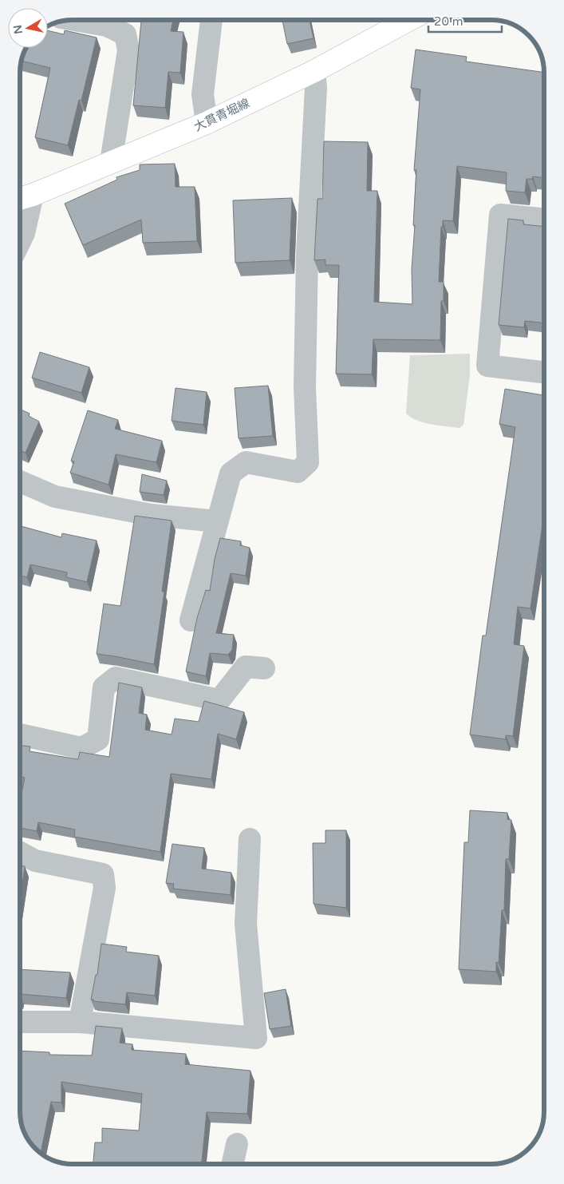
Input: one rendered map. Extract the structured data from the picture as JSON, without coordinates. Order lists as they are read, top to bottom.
{
  "streets": {
    "main road": ["大貫青堀線"]
  },
  "scale_bar": "20 m",
  "north": "left"
}
